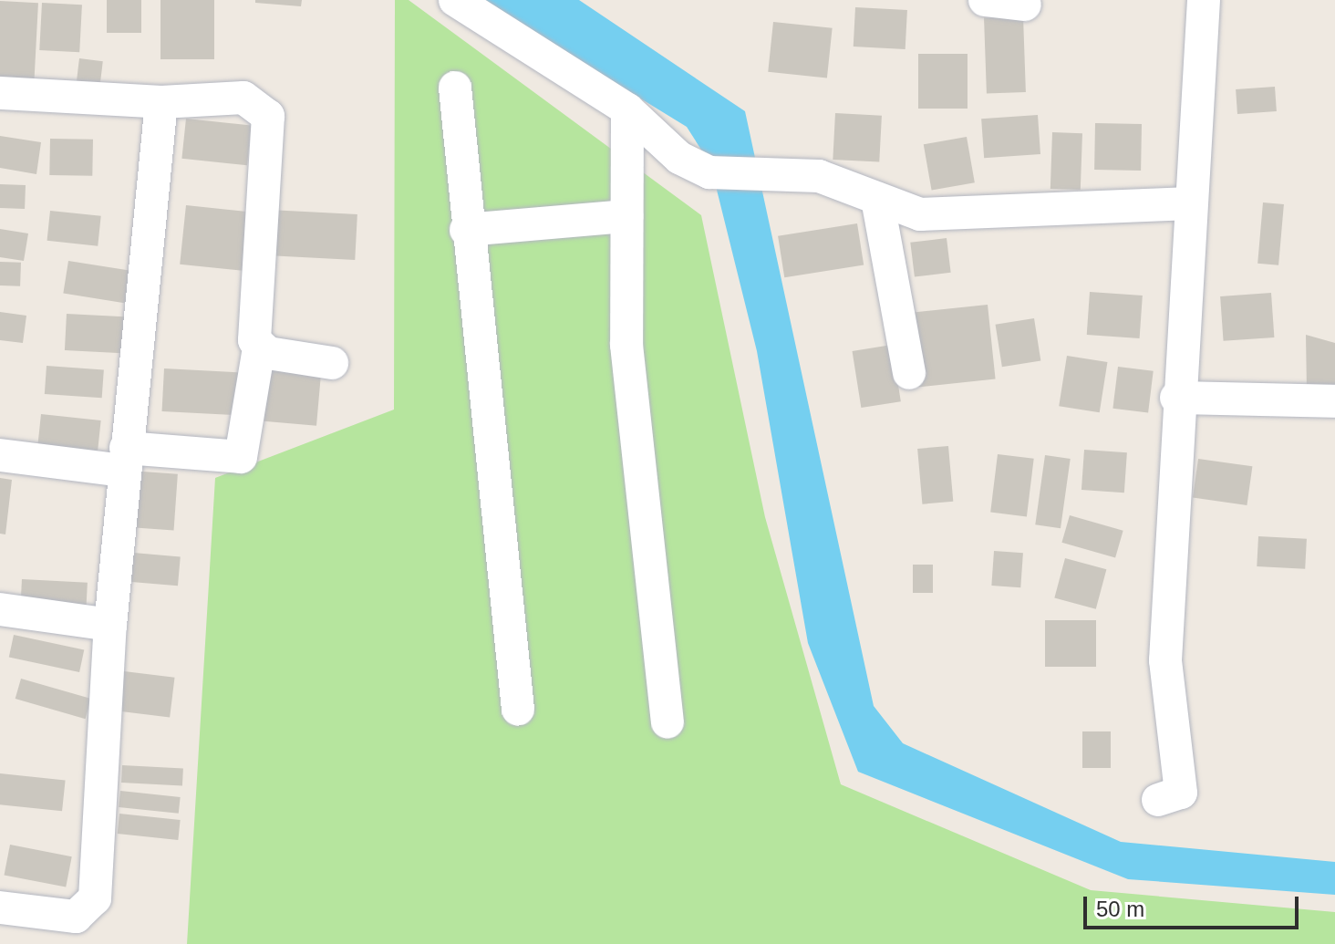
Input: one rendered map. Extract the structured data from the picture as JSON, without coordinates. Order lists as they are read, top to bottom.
{
  "scale_bar": "50 m"
}
